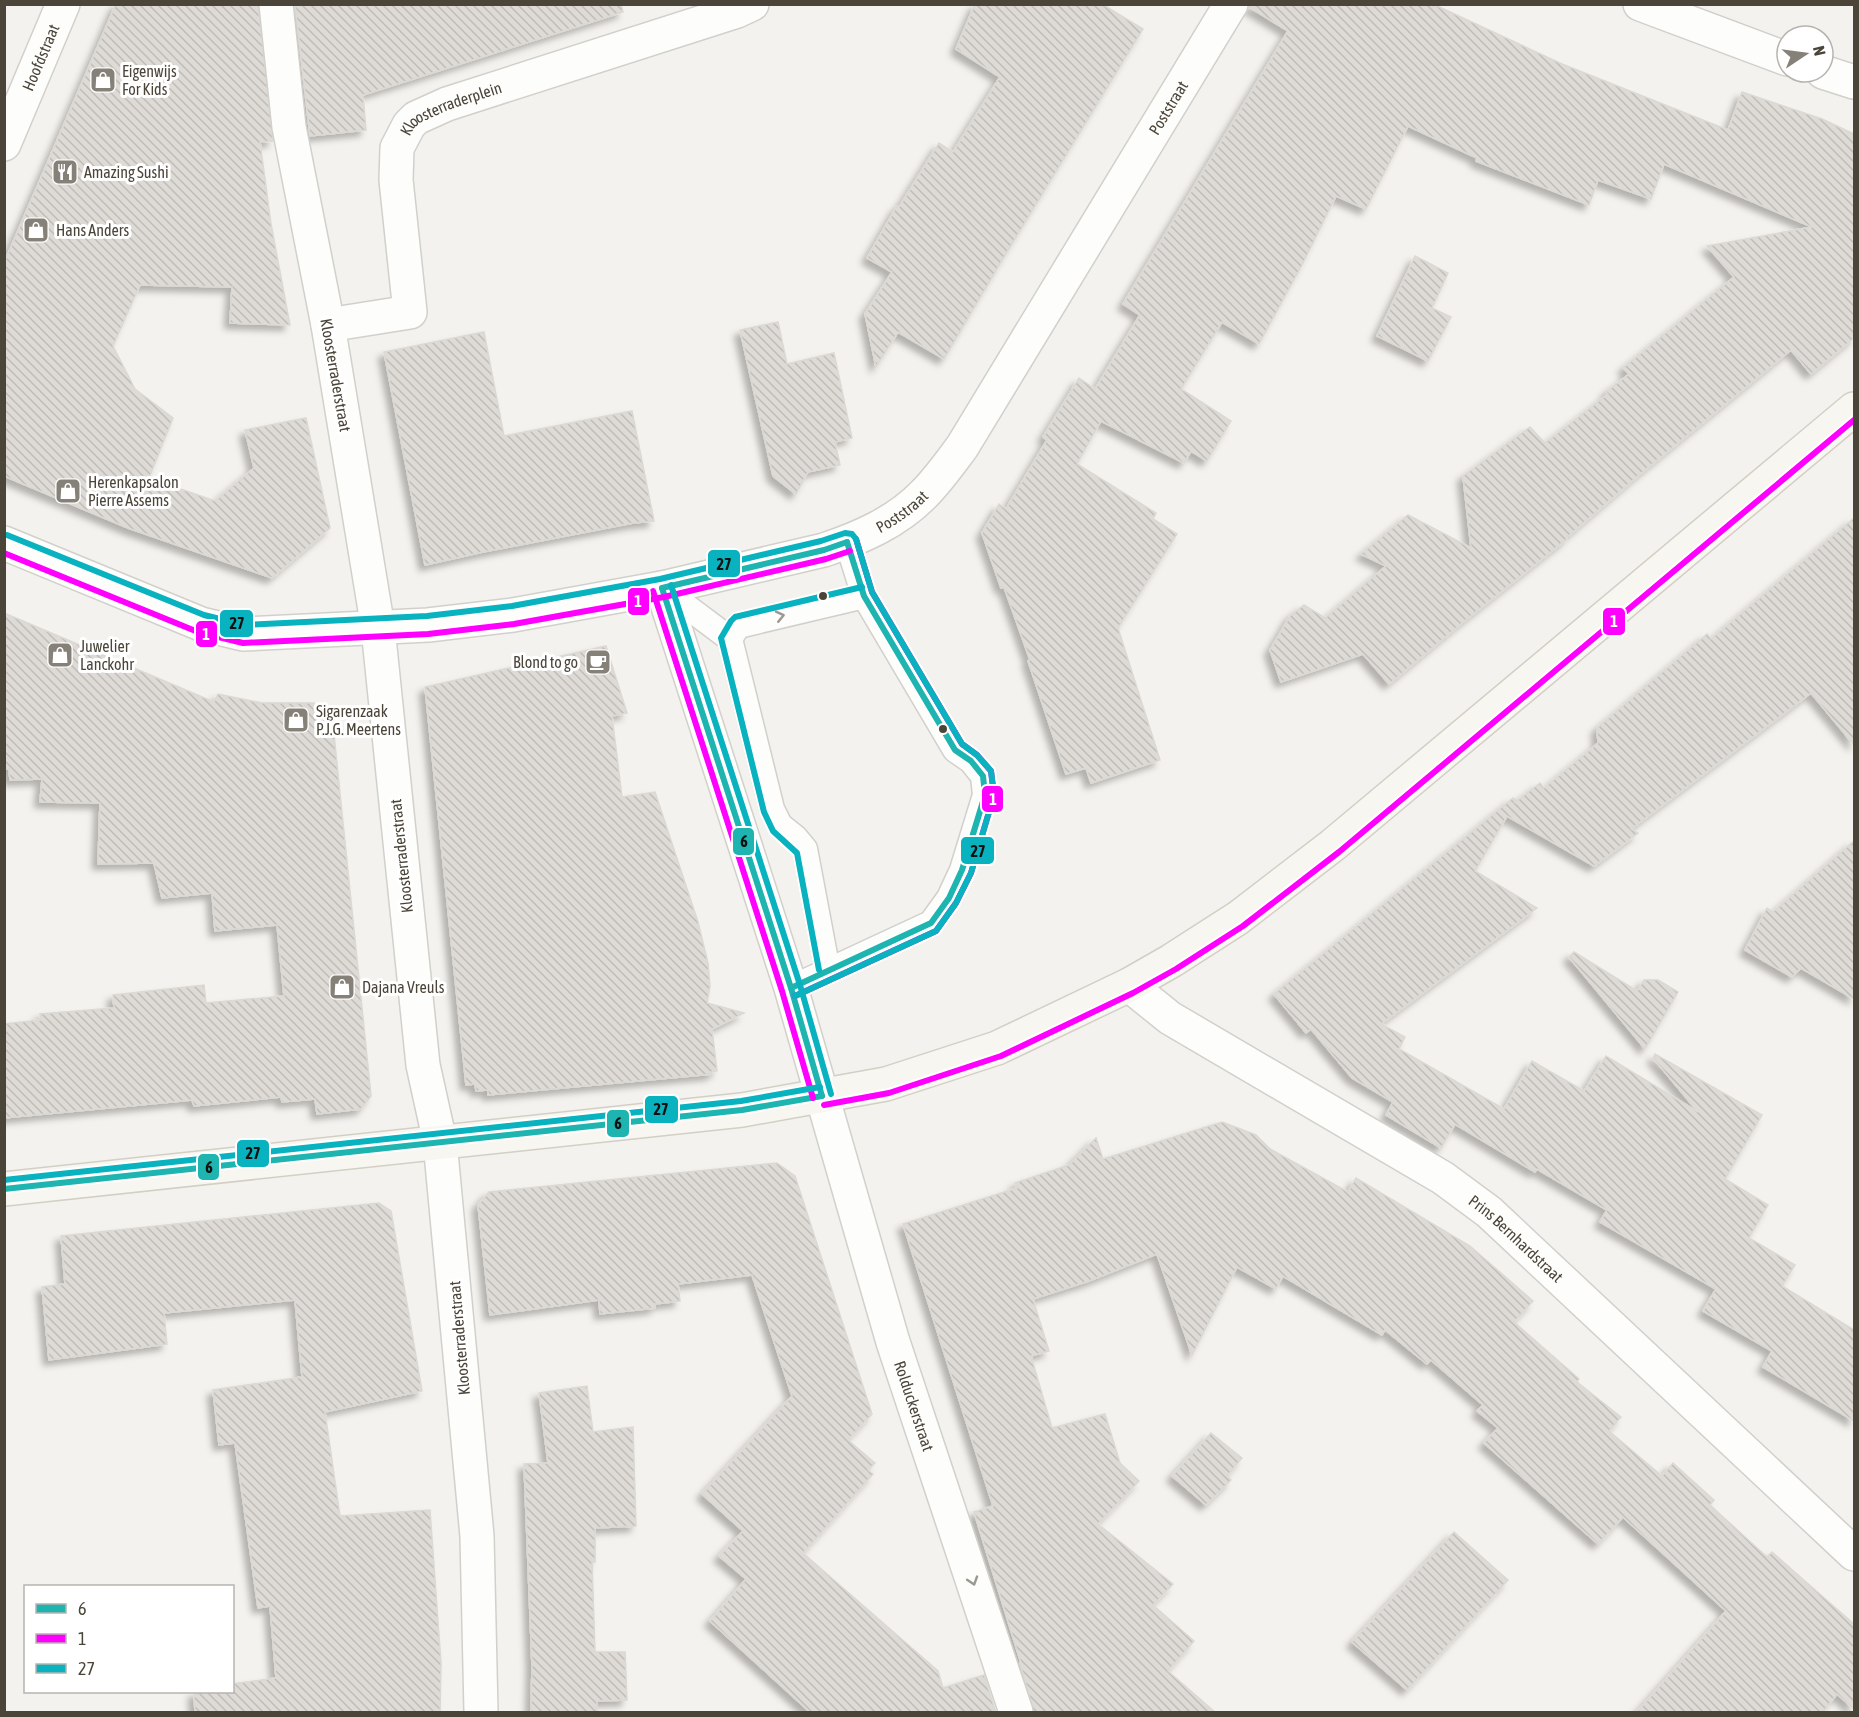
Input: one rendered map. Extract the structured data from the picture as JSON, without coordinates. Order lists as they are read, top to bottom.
{
  "streets": {
    "street": [
      "Hoofdstraat",
      "Poststraat",
      "Kloosterraderplein",
      "Kloosterraderstraat",
      "Prins Bernhardstraat",
      "Rolduckerstraat"
    ]
  },
  "crossings": [
    ["Poststraat", "Kloosterraderstraat"],
    ["Poststraat", "Rolduckerstraat"],
    ["Kloosterraderplein", "Kloosterraderstraat"]
  ],
  "one_way": ["Rolduckerstraat"],
  "places": {
    "shop": [
      "Eigenwijs For Kids",
      "Hans Anders",
      "Herenkapsalon Pierre Assems",
      "Juwelier Lanckohr",
      "Sigarenzaak P.J.G. Meertens",
      "Dajana Vreuls"
    ],
    "restaurant": ["Amazing Sushi"],
    "cafe": ["Blond to go"]
  },
  "lines": ["transit line 1", "transit line 27", "transit line 6"],
  "legend": ["6", "1", "27"],
  "north": "right"
}
